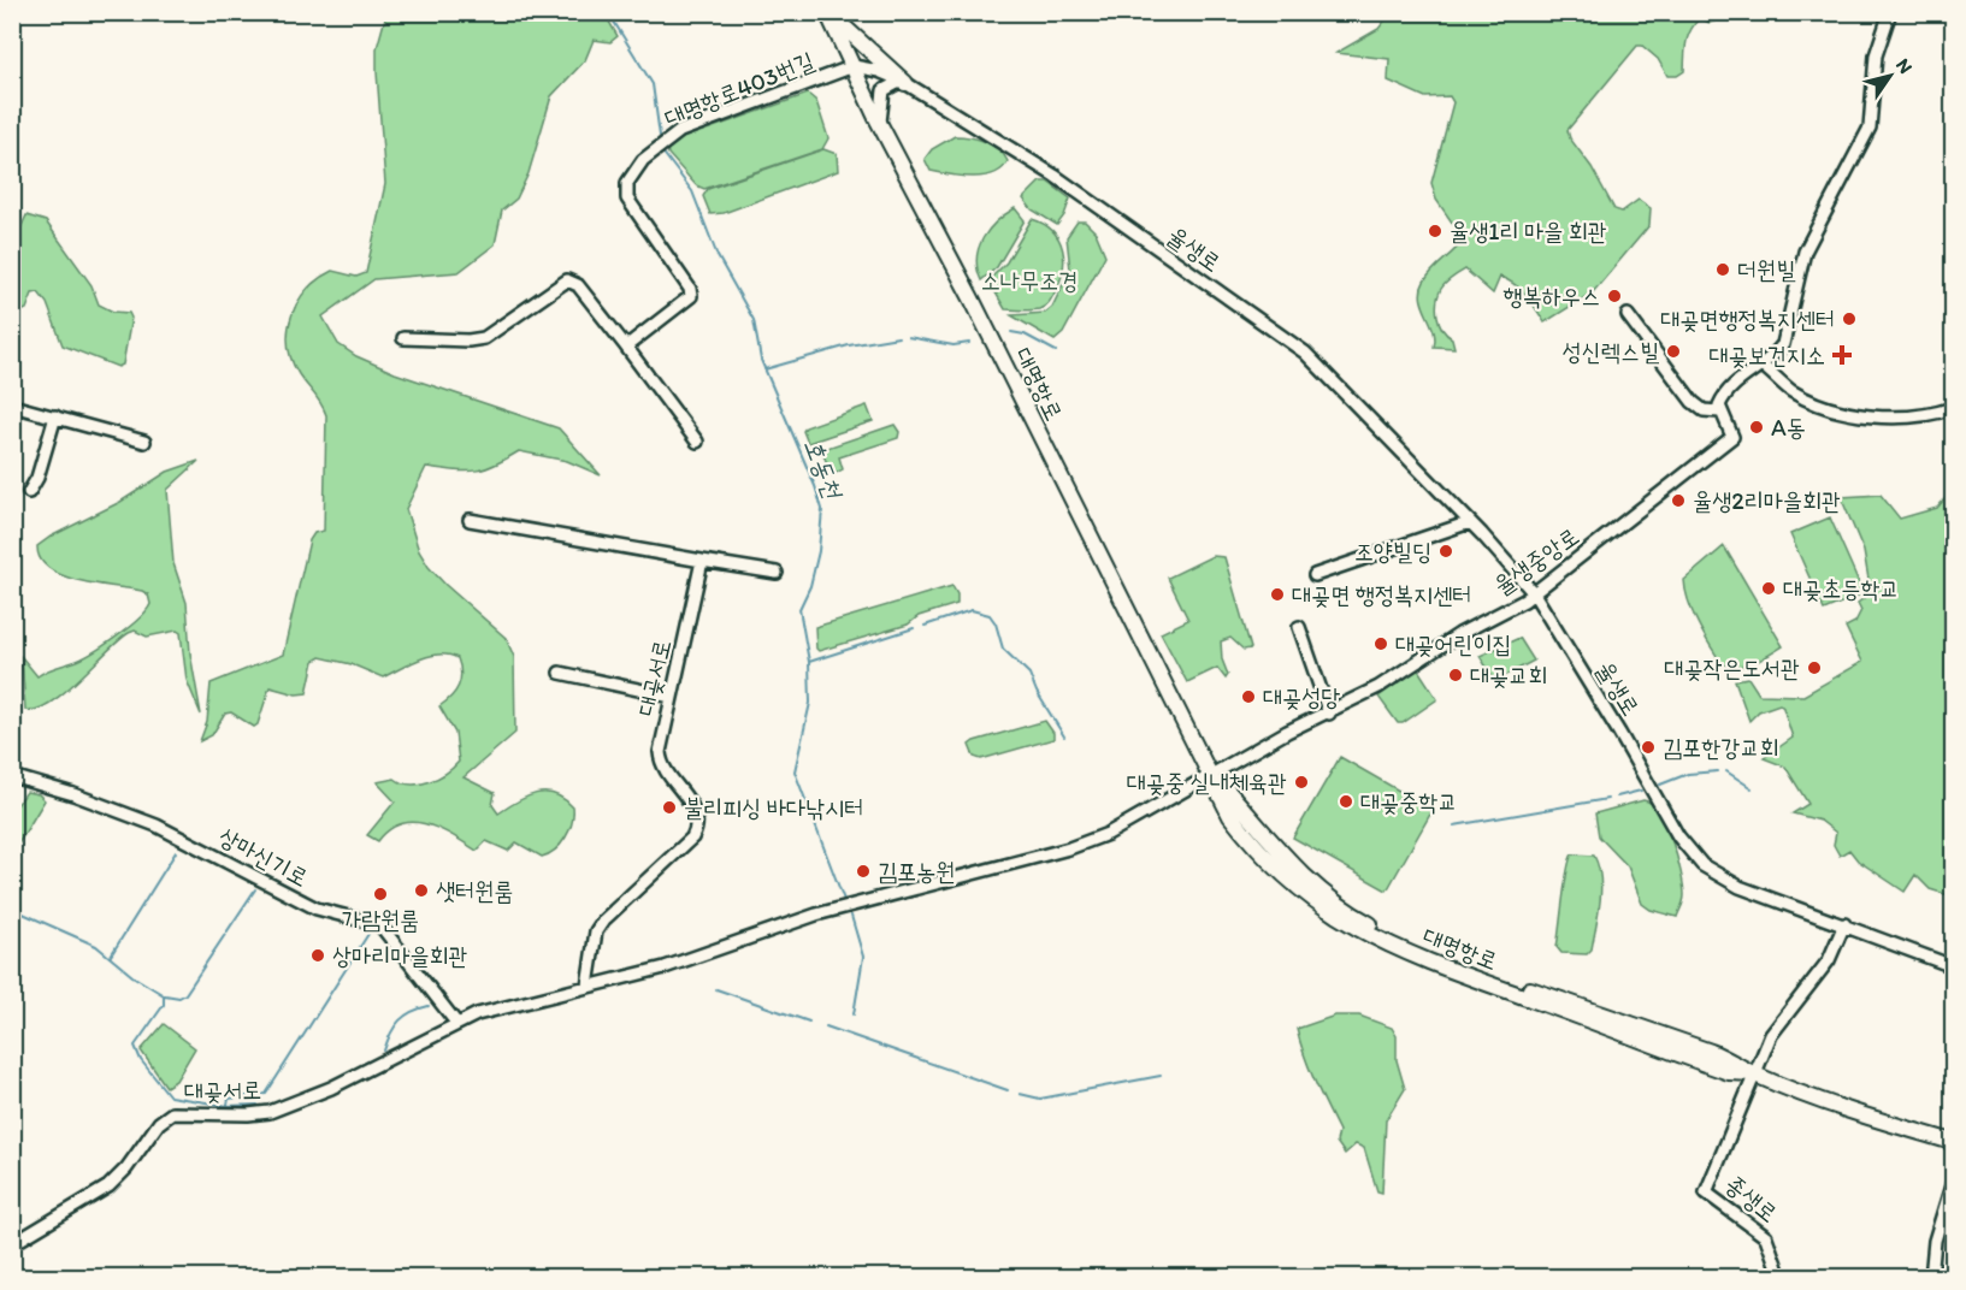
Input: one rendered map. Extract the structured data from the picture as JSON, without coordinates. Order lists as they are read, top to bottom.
{
  "streets": {
    "main road": ["대명항로"],
    "street": [
      "대명항로403번길",
      "율생로",
      "율생중앙로",
      "대곶서로",
      "상마신기로",
      "종생로"
    ]
  },
  "crossings": [
    ["대명항로403번길", "율생로"],
    ["대명항로403번길", "대명항로"],
    ["율생로", "대명항로"],
    ["율생로", "율생중앙로"],
    ["대명항로", "율생중앙로"],
    ["대명항로", "대곶서로"],
    ["대명항로", "종생로"],
    ["율생중앙로", "대곶서로"],
    ["대곶서로", "상마신기로"]
  ],
  "water": ["호동천"],
  "parks": ["소나무조경"],
  "places": {
    "other": [
      "율생1리 마을 회관",
      "더원빌",
      "행복하우스",
      "대곶면행정복지센터",
      "성신렉스빌",
      "A동",
      "율생2리마을회관",
      "조양빌딩",
      "대곶초등학교",
      "대곶면 행정복지센터",
      "대곶어린이집",
      "대곶작은도서관",
      "대곶교회",
      "대곶성당",
      "김포한강교회",
      "대곶중 실내체육관",
      "대곶중학교",
      "불리피싱 바다낚시터",
      "김포농원",
      "샛터원룸",
      "가람원룸",
      "상마리마을회관"
    ],
    "health": ["대곶보건지소"]
  },
  "north": "top right"
}
